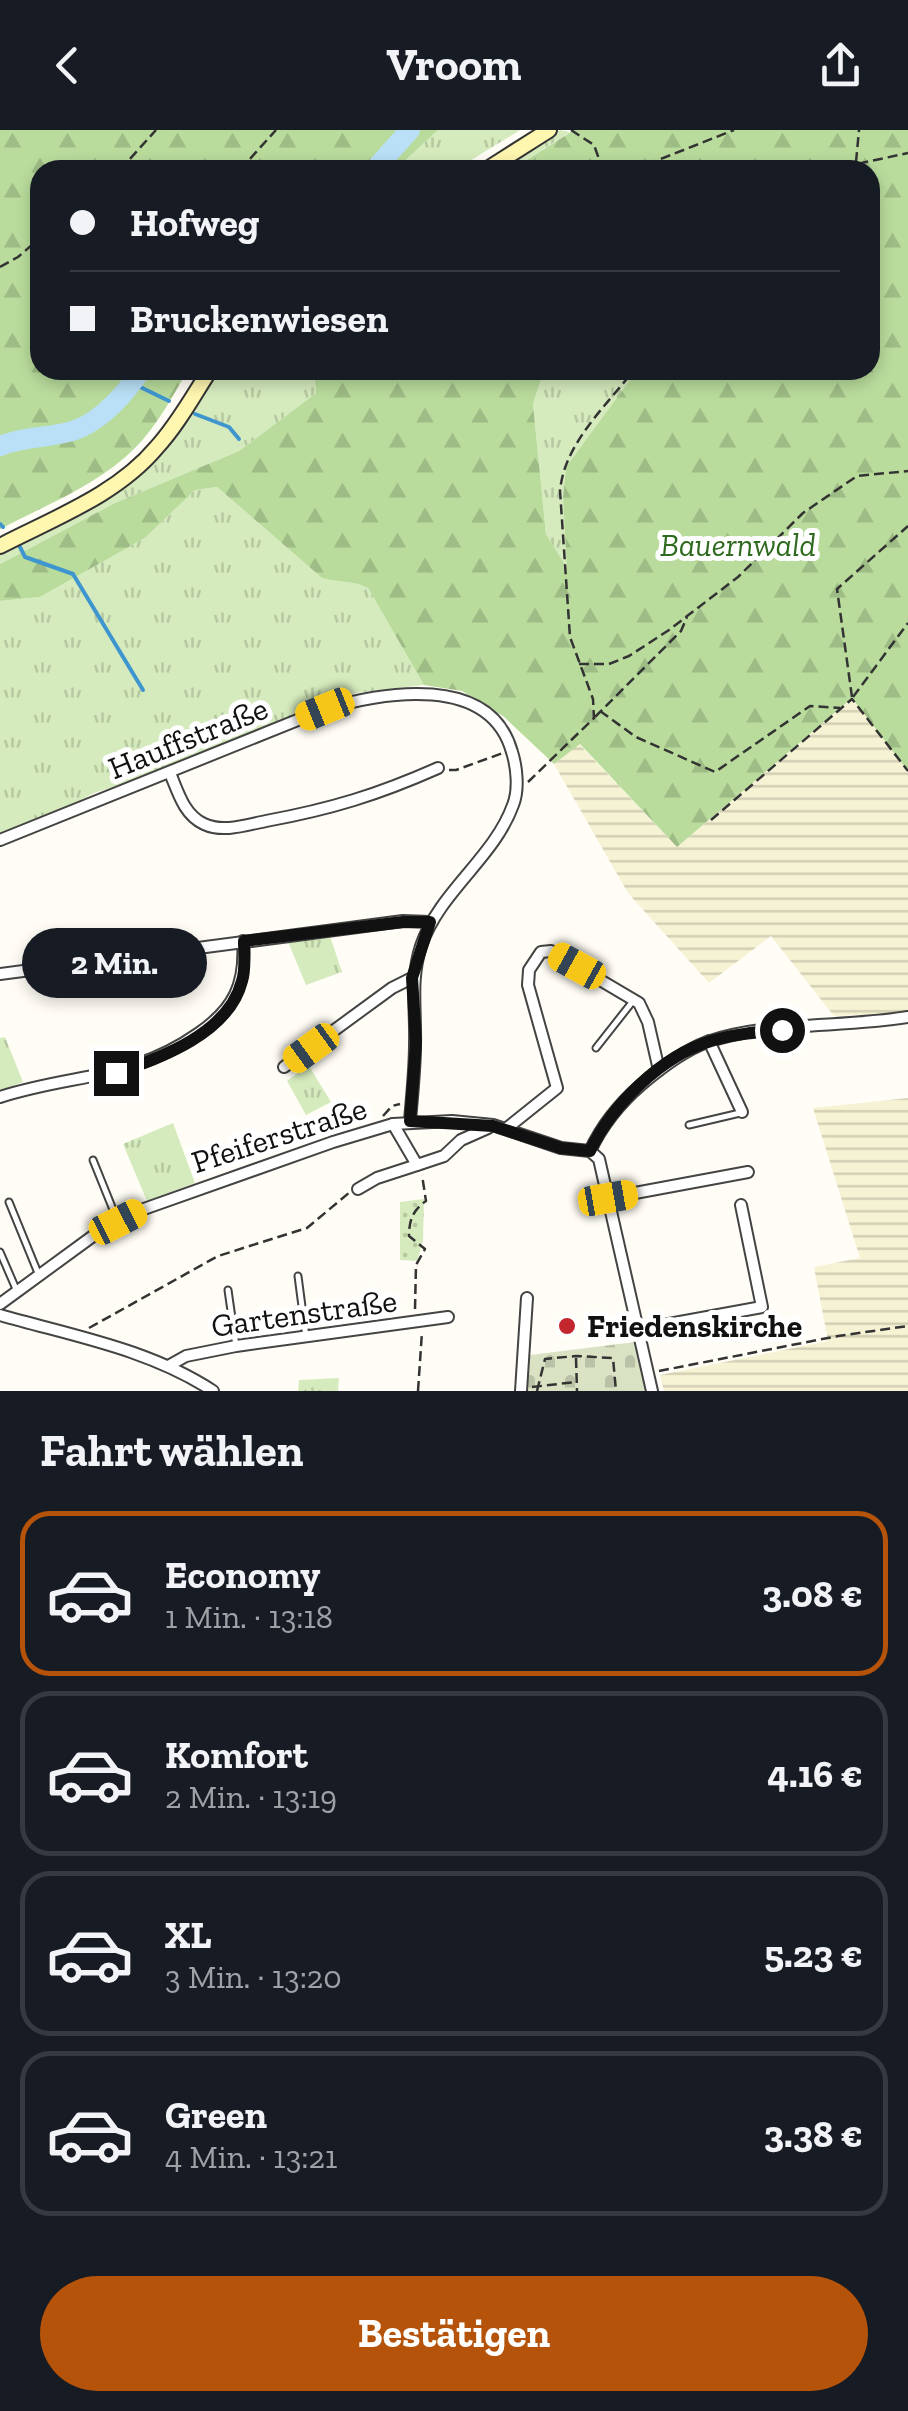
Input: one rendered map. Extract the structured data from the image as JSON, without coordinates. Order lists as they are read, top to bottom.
{
  "streets": {
    "street": ["Hauffstraße", "Pfeiferstraße", "Gartenstraße"]
  },
  "parks": ["Bauernwald"],
  "places": ["Friedenskirche"],
  "page": {
    "header": "Vroom",
    "banner": ["Hofweg", "Bruckenwiesen"],
    "bubble": "2 Min.",
    "heading": "Fahrt wählen",
    "list": [
      {
        "name": "Economy",
        "note": "1 Min. · 13:18",
        "value": "3.08 €"
      },
      {
        "name": "Komfort",
        "note": "2 Min. · 13:19",
        "value": "4.16 €"
      },
      {
        "name": "XL",
        "note": "3 Min. · 13:20",
        "value": "5.23 €"
      },
      {
        "name": "Green",
        "note": "4 Min. · 13:21",
        "value": "3.38 €"
      }
    ],
    "buttons": "Bestätigen"
  }
}
